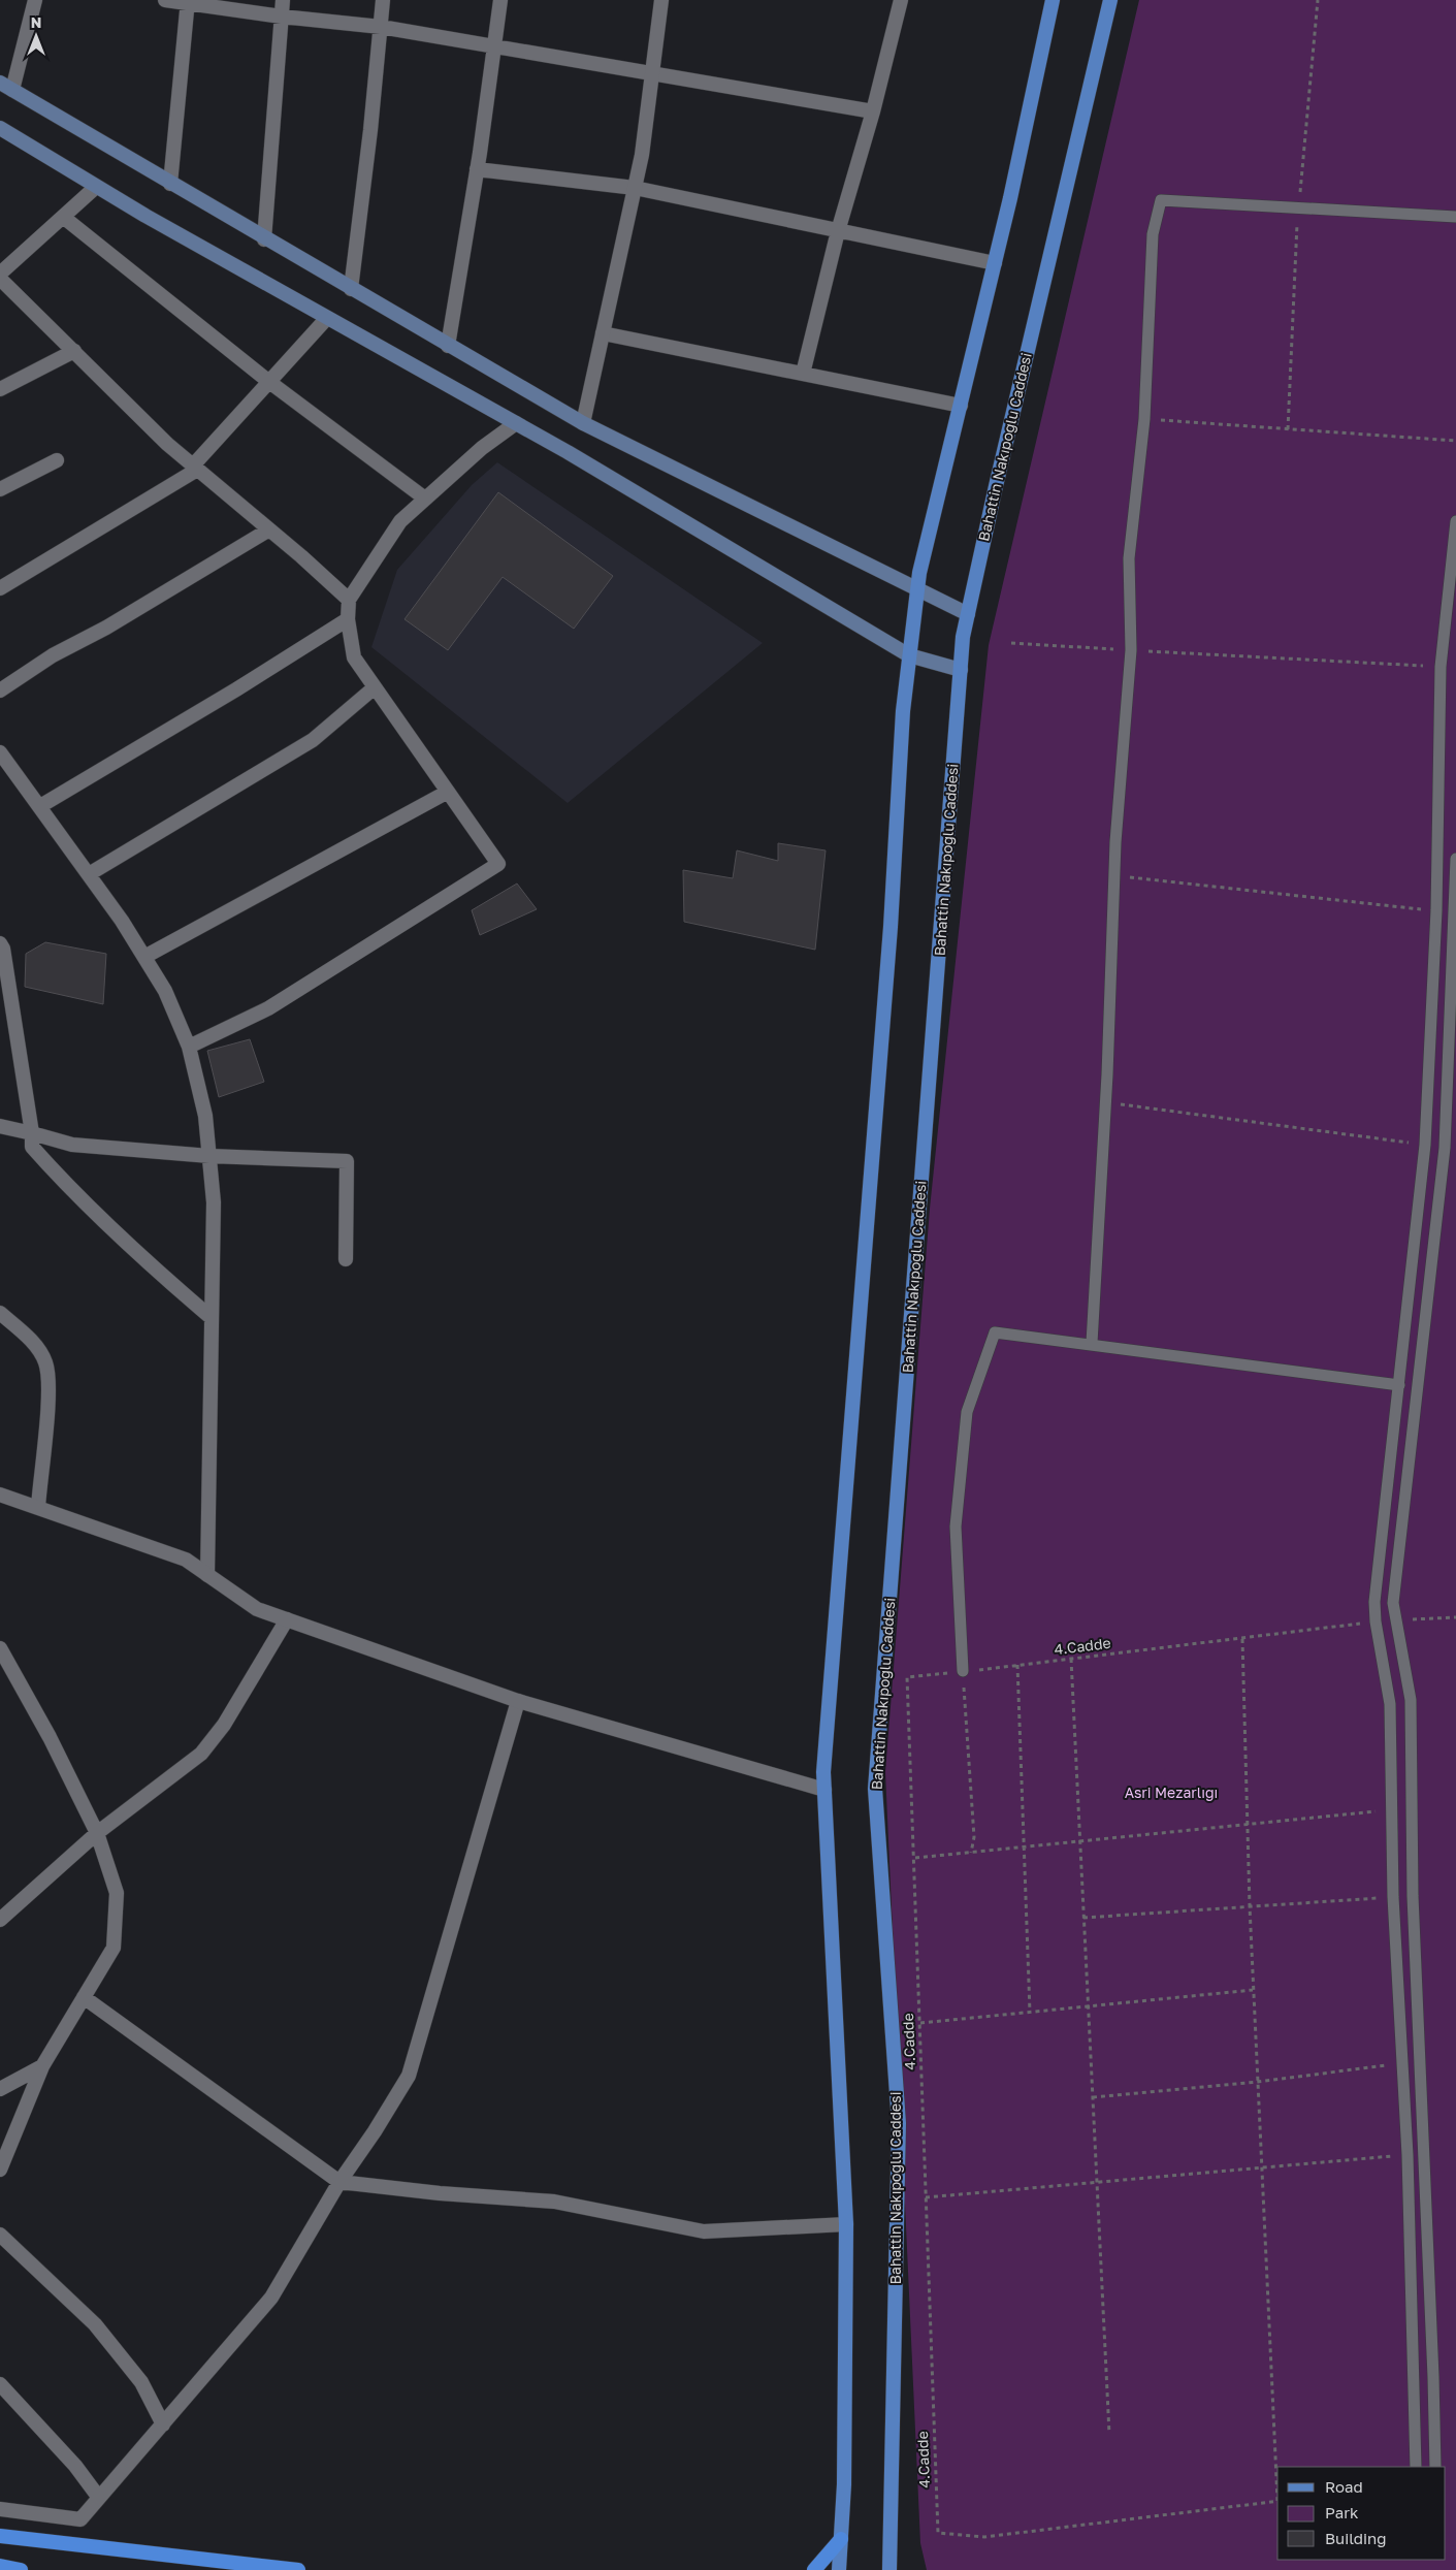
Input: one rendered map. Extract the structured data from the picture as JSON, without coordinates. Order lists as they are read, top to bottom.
{
  "streets": {
    "main road": ["Bahattin Nakıpoğlu Caddesi"],
    "path": ["4.Cadde"]
  },
  "parks": ["Asri Mezarlığı"],
  "legend": ["Road", "Park", "Building"],
  "north": "top"
}
